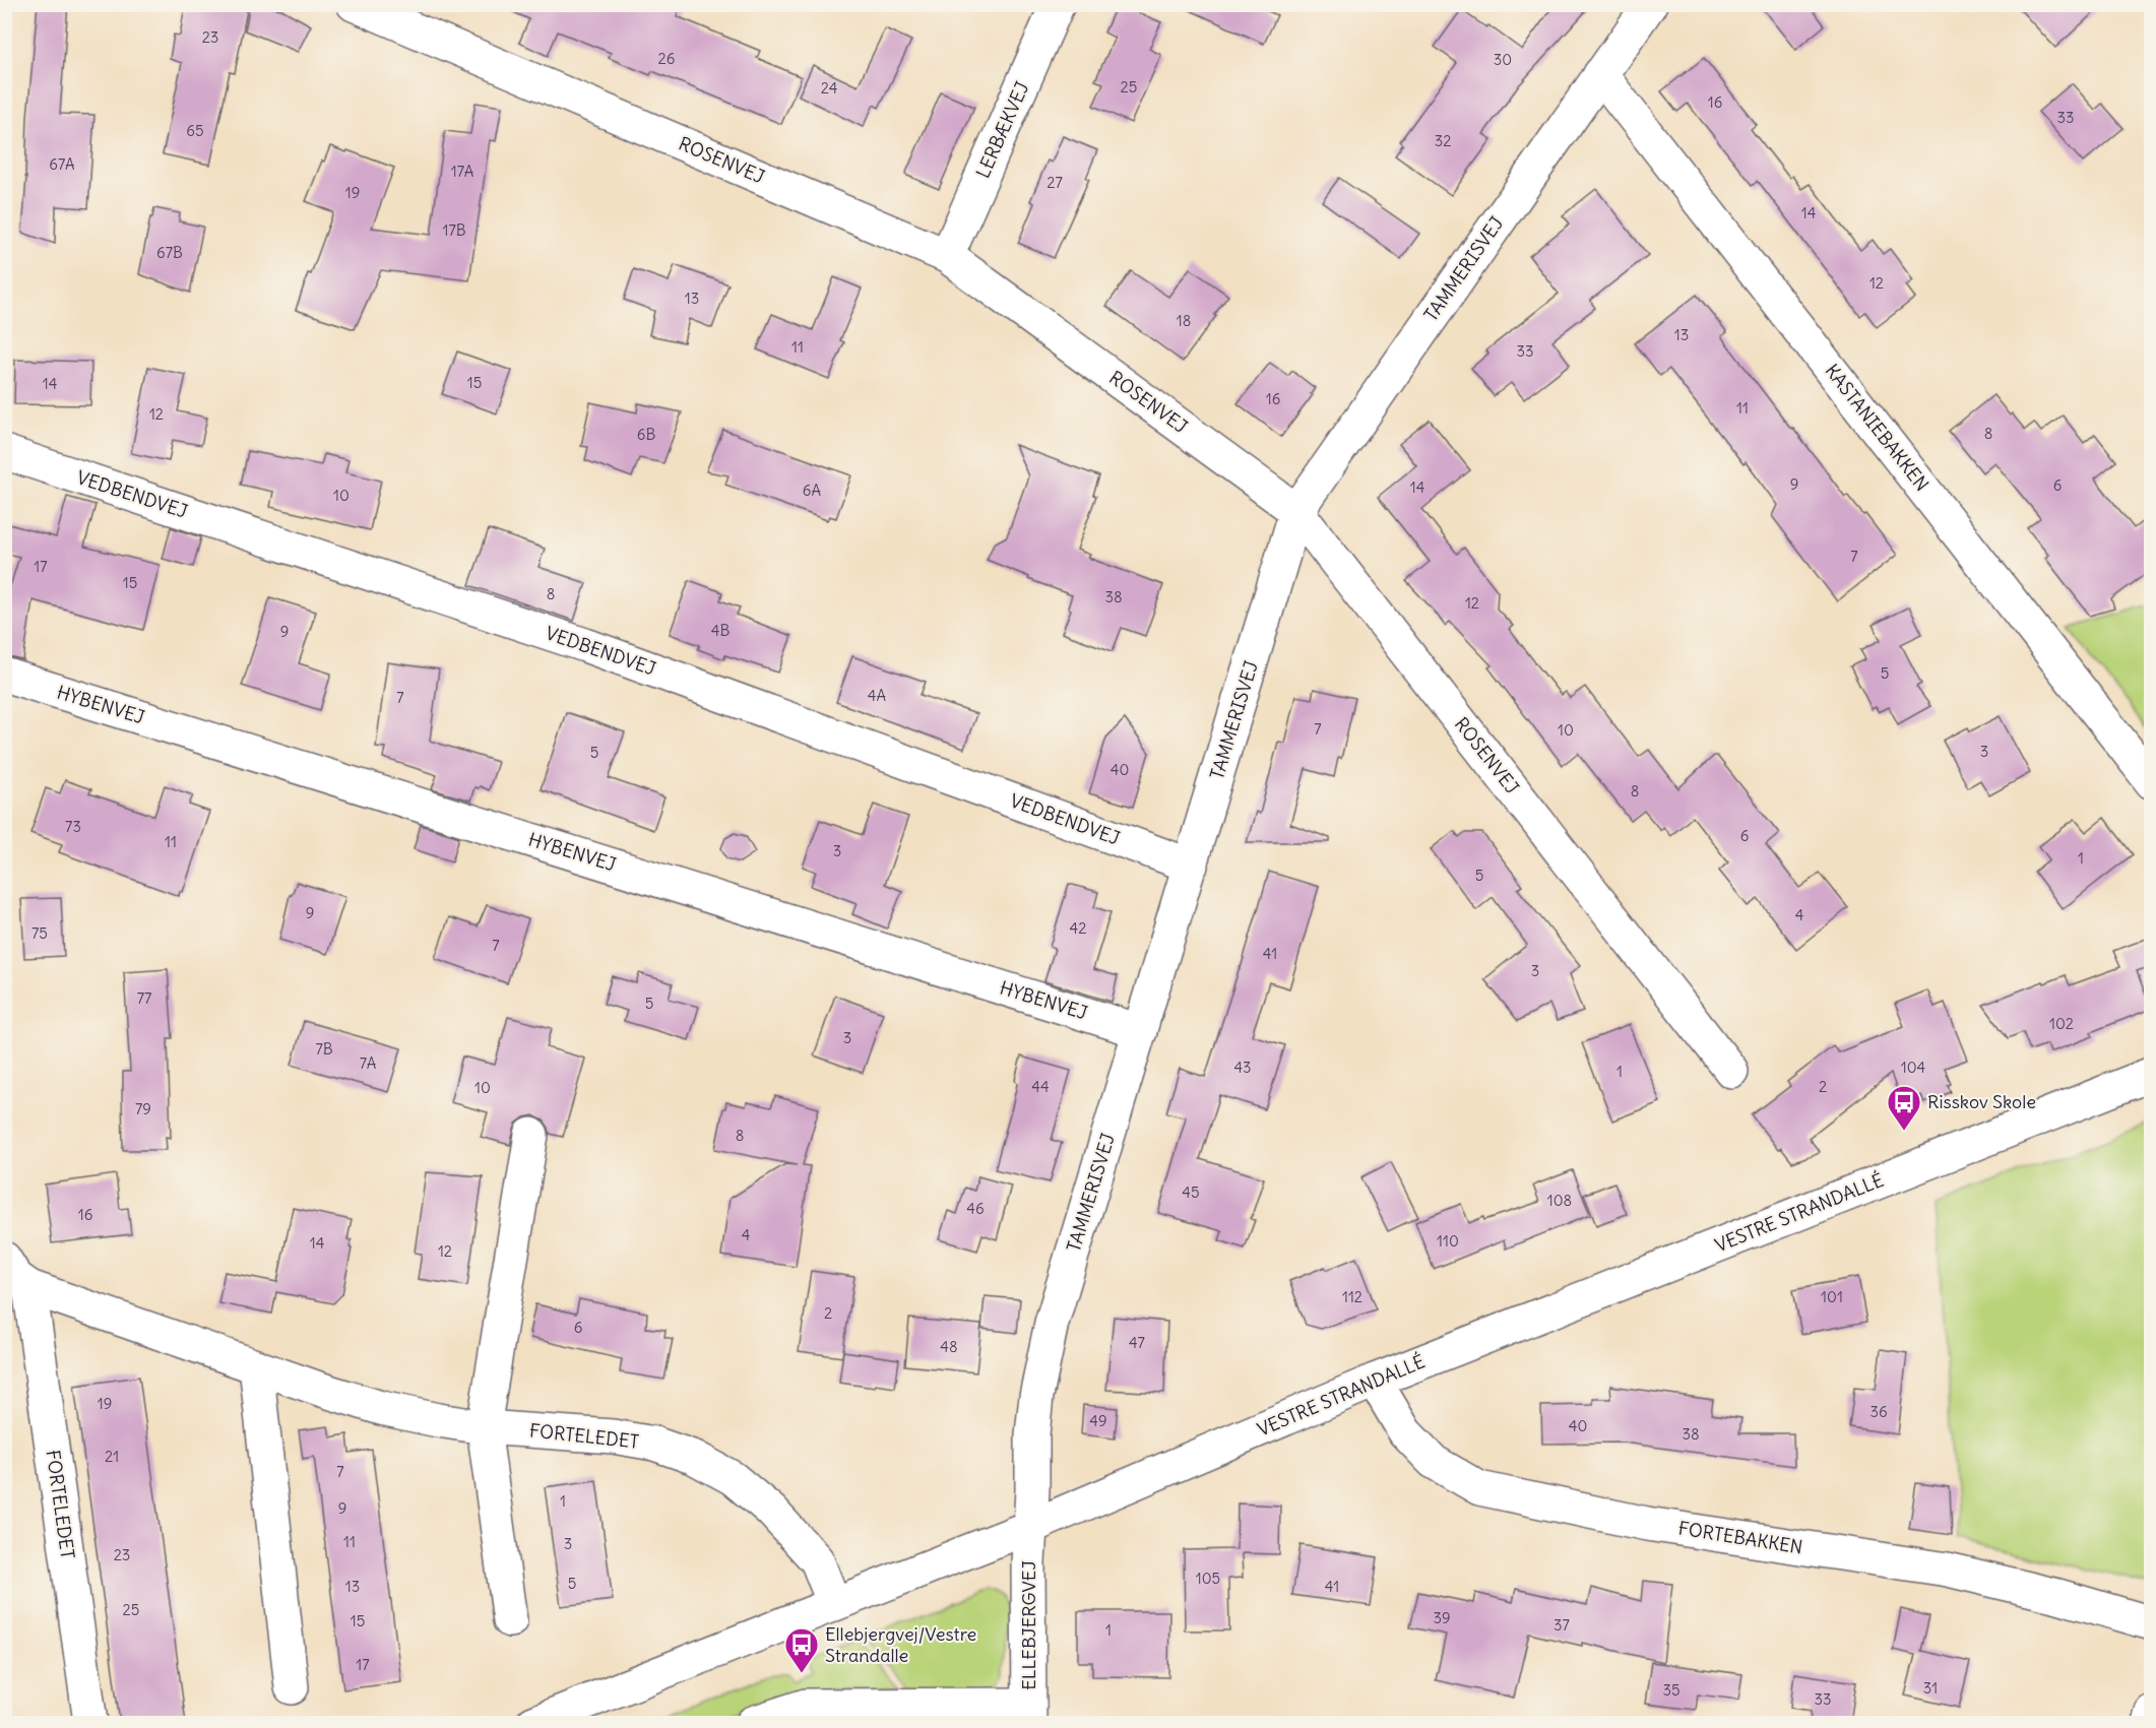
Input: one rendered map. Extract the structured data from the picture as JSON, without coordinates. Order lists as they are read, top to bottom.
{
  "streets": {
    "street": [
      "LERBÆKVEJ",
      "ROSENVEJ",
      "TAMMERISVEJ",
      "KASTANIEBAKKEN",
      "VEDBENDVEJ",
      "HYBENVEJ",
      "VESTRE STRANDALLÉ",
      "FORTELEDET",
      "FORTEBAKKEN",
      "ELLEBJERGVEJ"
    ]
  },
  "crossings": [
    ["LERBÆKVEJ", "ROSENVEJ"],
    ["ROSENVEJ", "TAMMERISVEJ"],
    ["TAMMERISVEJ", "KASTANIEBAKKEN"],
    ["TAMMERISVEJ", "VEDBENDVEJ"],
    ["TAMMERISVEJ", "HYBENVEJ"],
    ["TAMMERISVEJ", "VESTRE STRANDALLÉ"],
    ["TAMMERISVEJ", "ELLEBJERGVEJ"],
    ["VESTRE STRANDALLÉ", "FORTELEDET"],
    ["VESTRE STRANDALLÉ", "FORTEBAKKEN"],
    ["VESTRE STRANDALLÉ", "ELLEBJERGVEJ"]
  ],
  "places": {
    "bus stop": ["Risskov Skole", "Ellebjergvej/Vestre Strandalle"]
  },
  "house_numbers": [
    "23",
    "26",
    "30",
    "25",
    "24",
    "16",
    "33",
    "65",
    "32",
    "67A",
    "17A",
    "27",
    "19",
    "14",
    "17B",
    "67B",
    "12",
    "13",
    "18",
    "13",
    "11",
    "33",
    "15",
    "14",
    "16",
    "11",
    "12",
    "8",
    "6B",
    "9",
    "6",
    "14",
    "6A",
    "10",
    "7",
    "17",
    "15",
    "8",
    "38",
    "12",
    "4B",
    "9",
    "5",
    "4A",
    "7",
    "7",
    "10",
    "3",
    "5",
    "40",
    "8",
    "73",
    "6",
    "11",
    "3",
    "1",
    "5",
    "9",
    "4",
    "42",
    "75",
    "7",
    "41",
    "3",
    "77",
    "5",
    "102",
    "3",
    "7B",
    "7A",
    "43",
    "104",
    "1",
    "44",
    "2",
    "10",
    "79",
    "8",
    "45",
    "108",
    "46",
    "16",
    "4",
    "110",
    "14",
    "12",
    "112",
    "101",
    "2",
    "6",
    "47",
    "48",
    "19",
    "36",
    "49",
    "40",
    "38",
    "21",
    "7",
    "1",
    "9",
    "11",
    "3",
    "23",
    "105",
    "5",
    "13",
    "41",
    "25",
    "39",
    "15",
    "37",
    "1",
    "17",
    "31",
    "35",
    "33"
  ]
}
